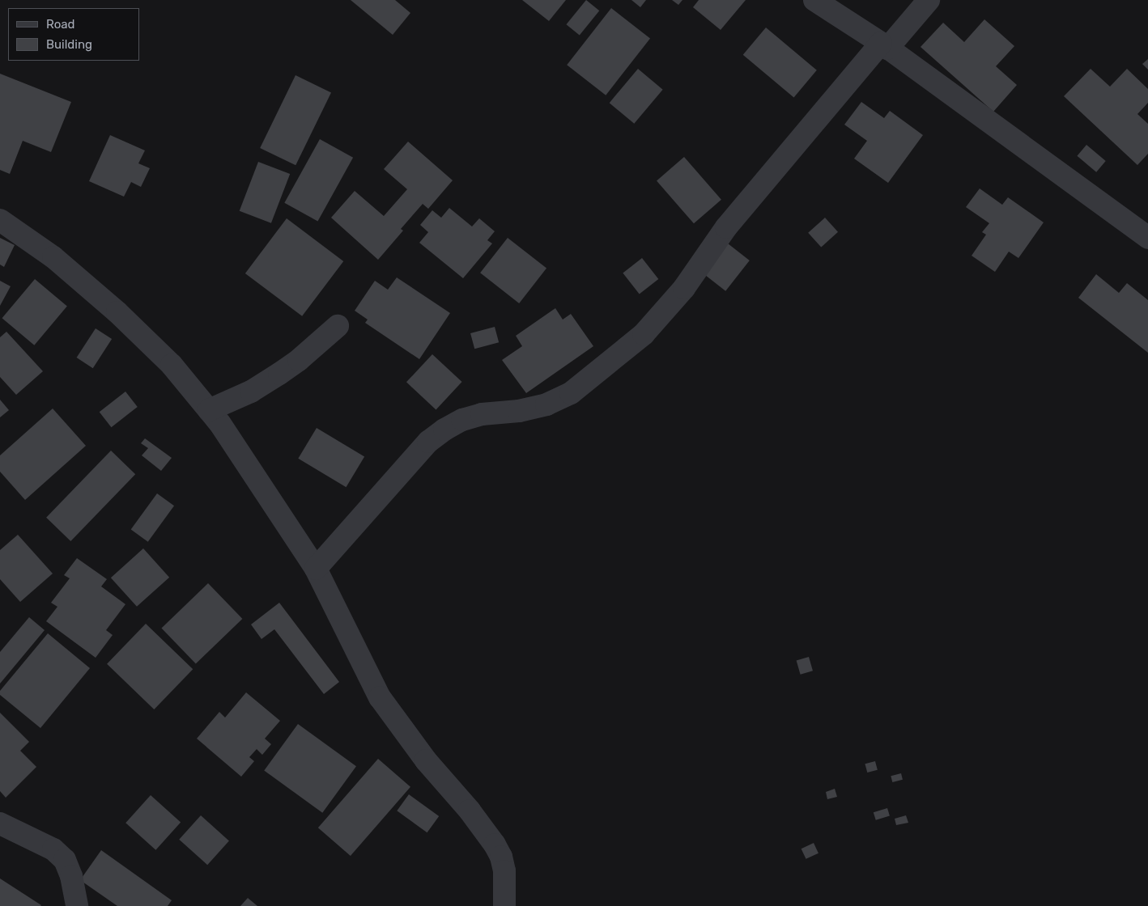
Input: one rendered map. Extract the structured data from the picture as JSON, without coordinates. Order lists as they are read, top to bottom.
{
  "legend": ["Road", "Building"]
}
